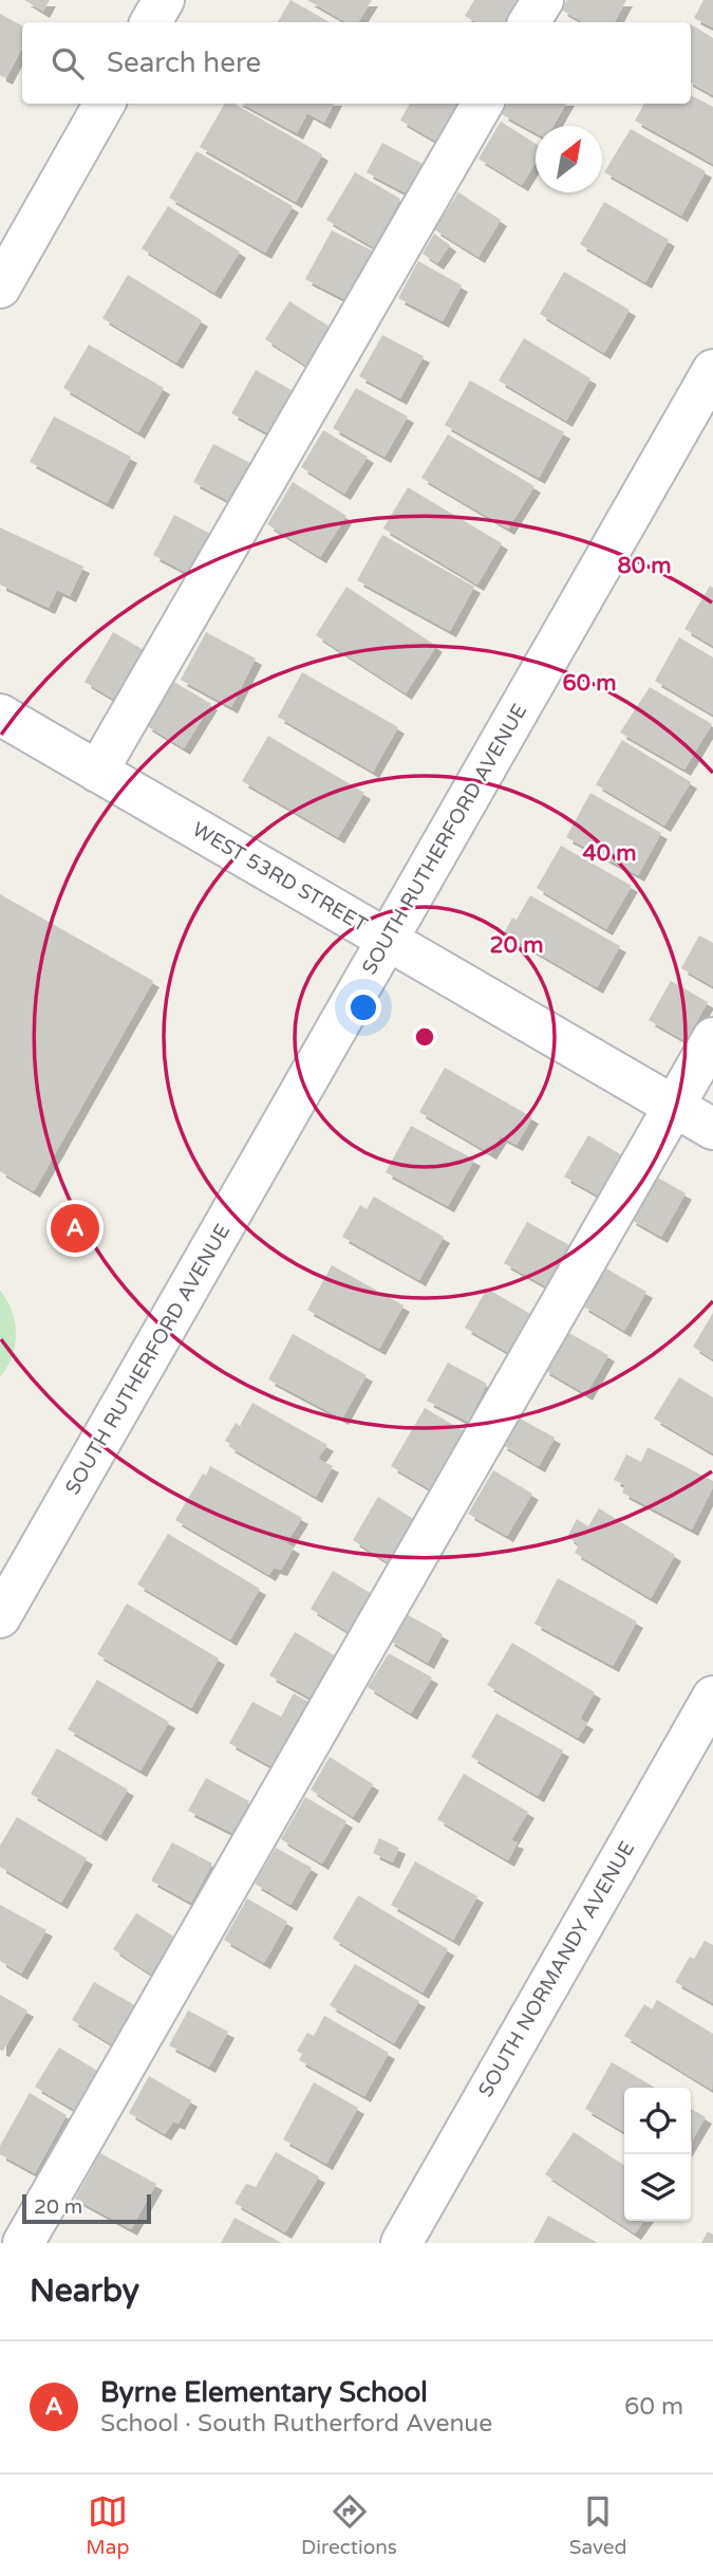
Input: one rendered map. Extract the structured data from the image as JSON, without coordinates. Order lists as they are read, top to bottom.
{
  "streets": {
    "street": ["SOUTH RUTHERFORD AVENUE", "WEST 53RD STREET", "SOUTH NORMANDY AVENUE"]
  },
  "crossings": [
    ["SOUTH RUTHERFORD AVENUE", "WEST 53RD STREET"]
  ],
  "scale_bar": "20 m",
  "north": "top right",
  "page": {
    "search": "Search here",
    "pins": "A",
    "scale": "20 m",
    "heading": "Nearby",
    "list": [
      {
        "mark": "A",
        "name": "Byrne Elementary School",
        "note": "School · South Rutherford Avenue",
        "value": "60 m"
      }
    ],
    "nav": ["Map", "Directions", "Saved"]
  },
  "rings": [
    "80 m",
    "60 m",
    "40 m",
    "20 m"
  ]
}
